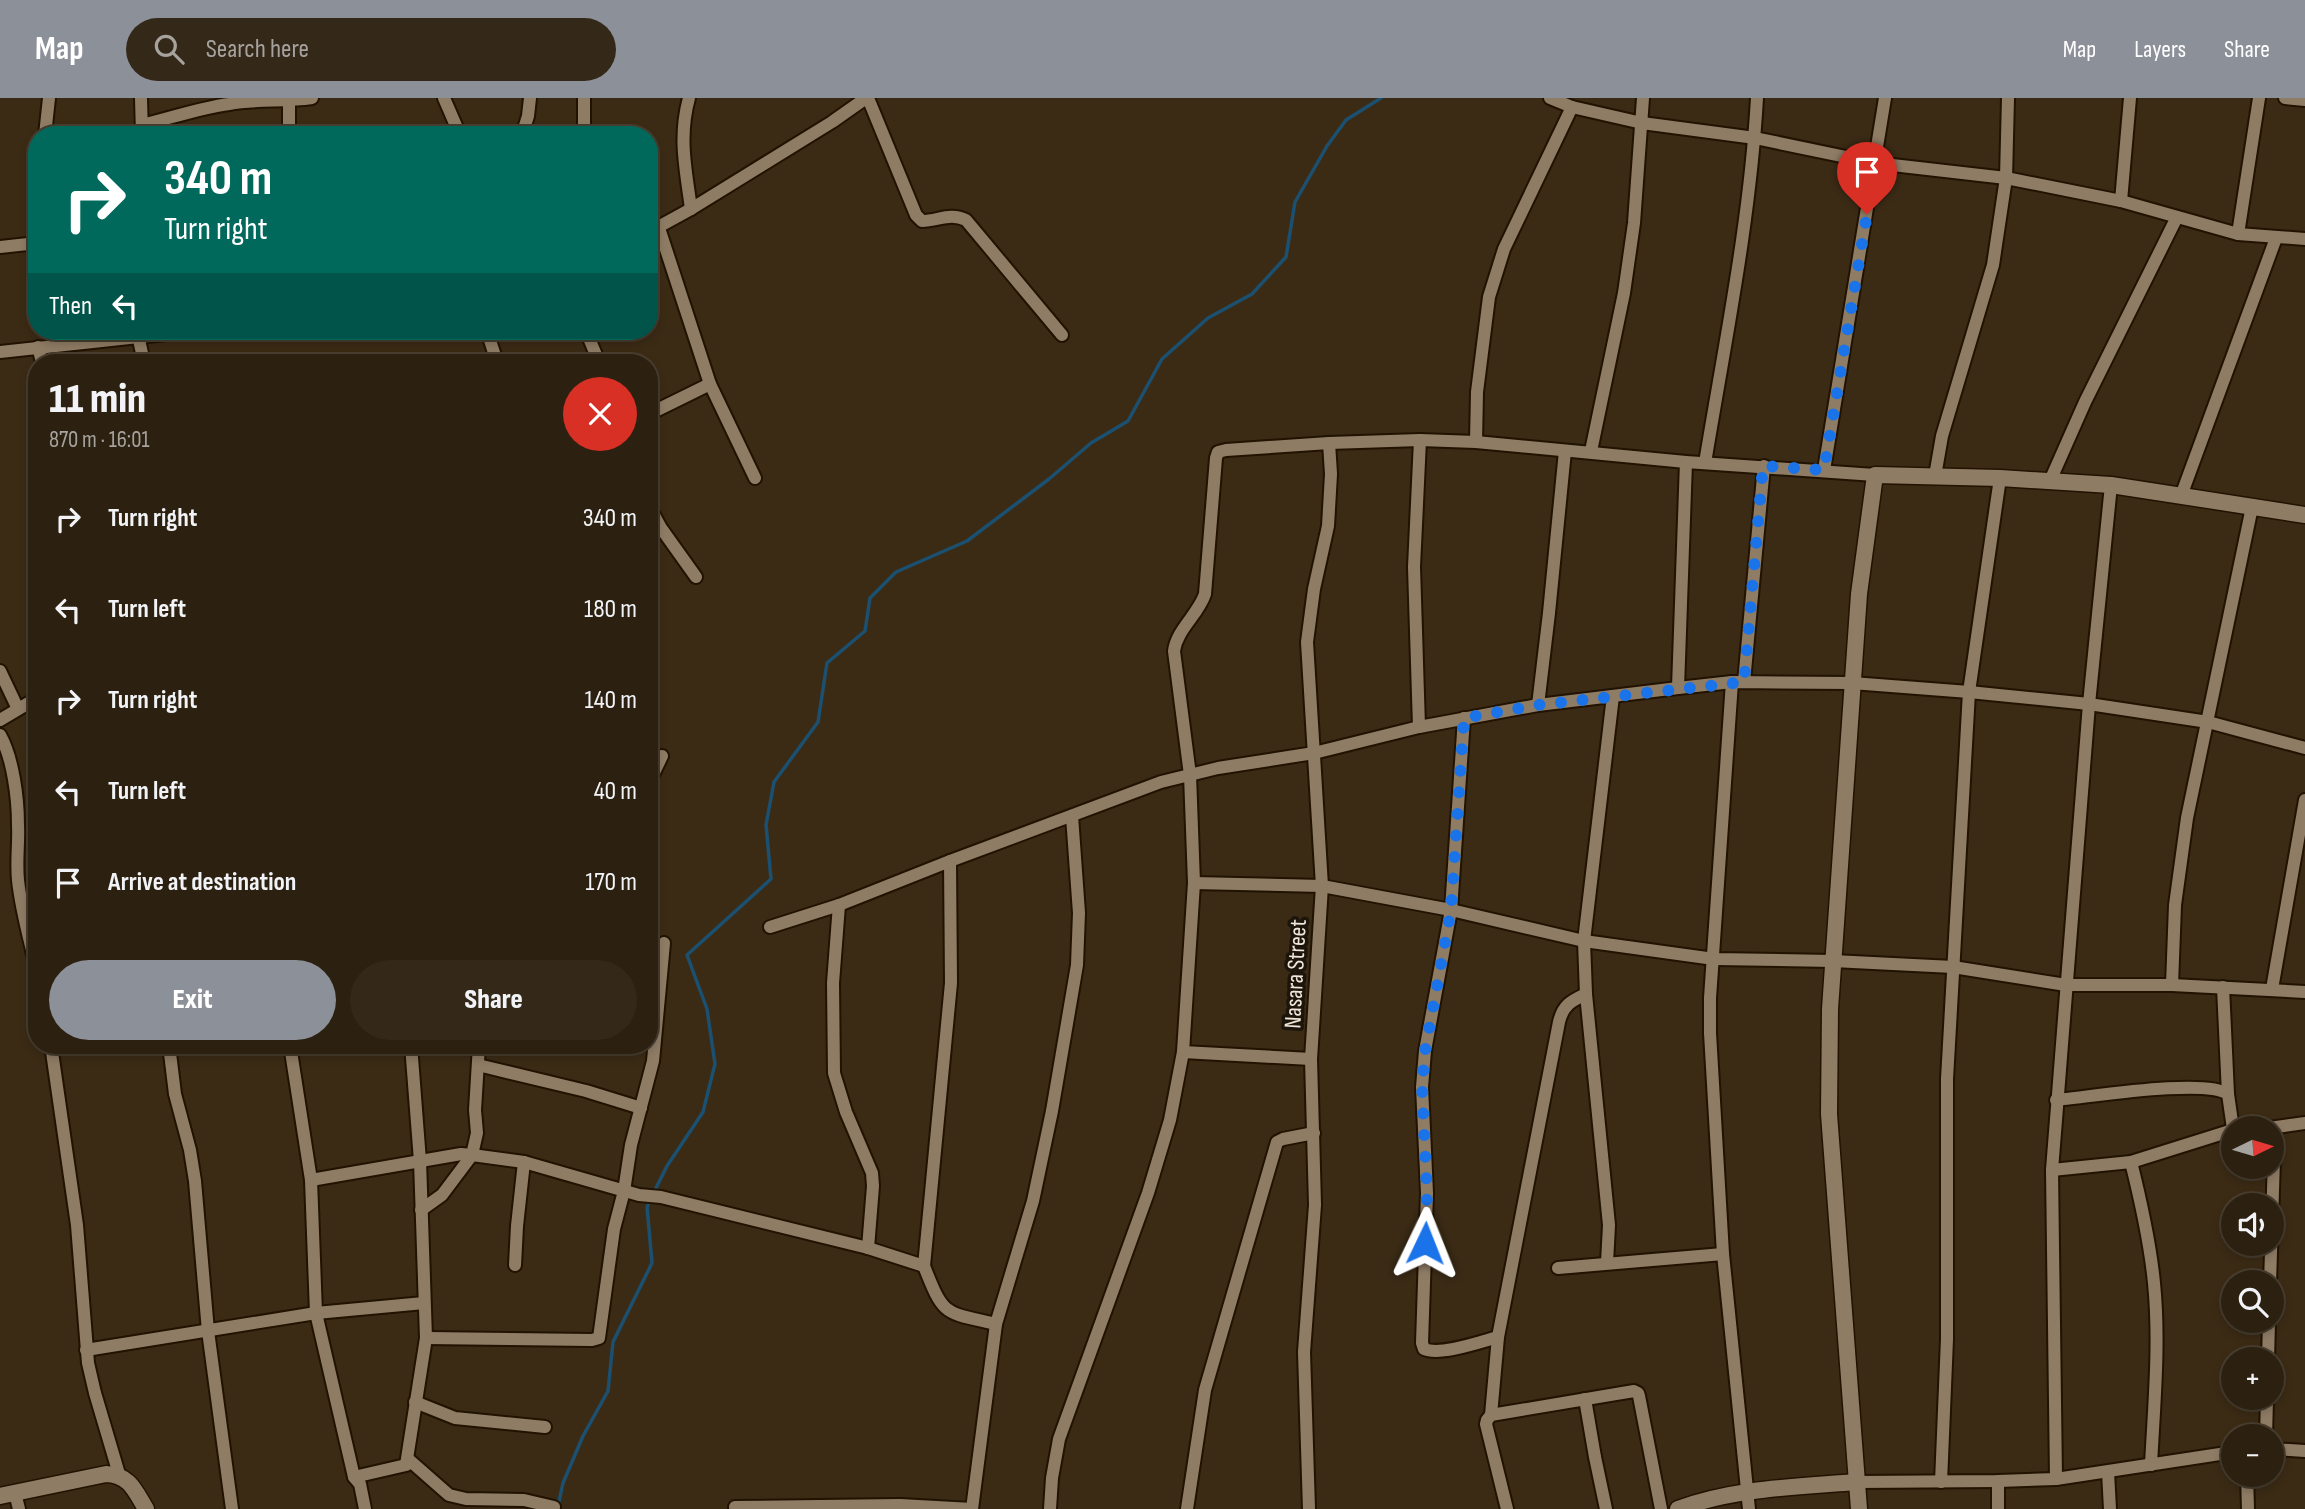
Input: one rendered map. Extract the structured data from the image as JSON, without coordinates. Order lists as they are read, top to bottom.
{
  "streets": {
    "street": ["Nasara Street"]
  },
  "north": "right",
  "page": {
    "header": "Map",
    "search": "Search here",
    "nav": ["Map", "Layers", "Share"],
    "turn": ["340 m", "Turn right"],
    "then": "Then",
    "heading": ["11 min", "870 m · 16:01"],
    "list": [
      {
        "name": "Turn right",
        "value": "340 m"
      },
      {
        "name": "Turn left",
        "value": "180 m"
      },
      {
        "name": "Turn right",
        "value": "140 m"
      },
      {
        "name": "Turn left",
        "value": "40 m"
      },
      {
        "name": "Arrive at destination",
        "value": "170 m"
      }
    ],
    "buttons": ["Exit", "Share"],
    "map_buttons": ["+", "−"]
  }
}
